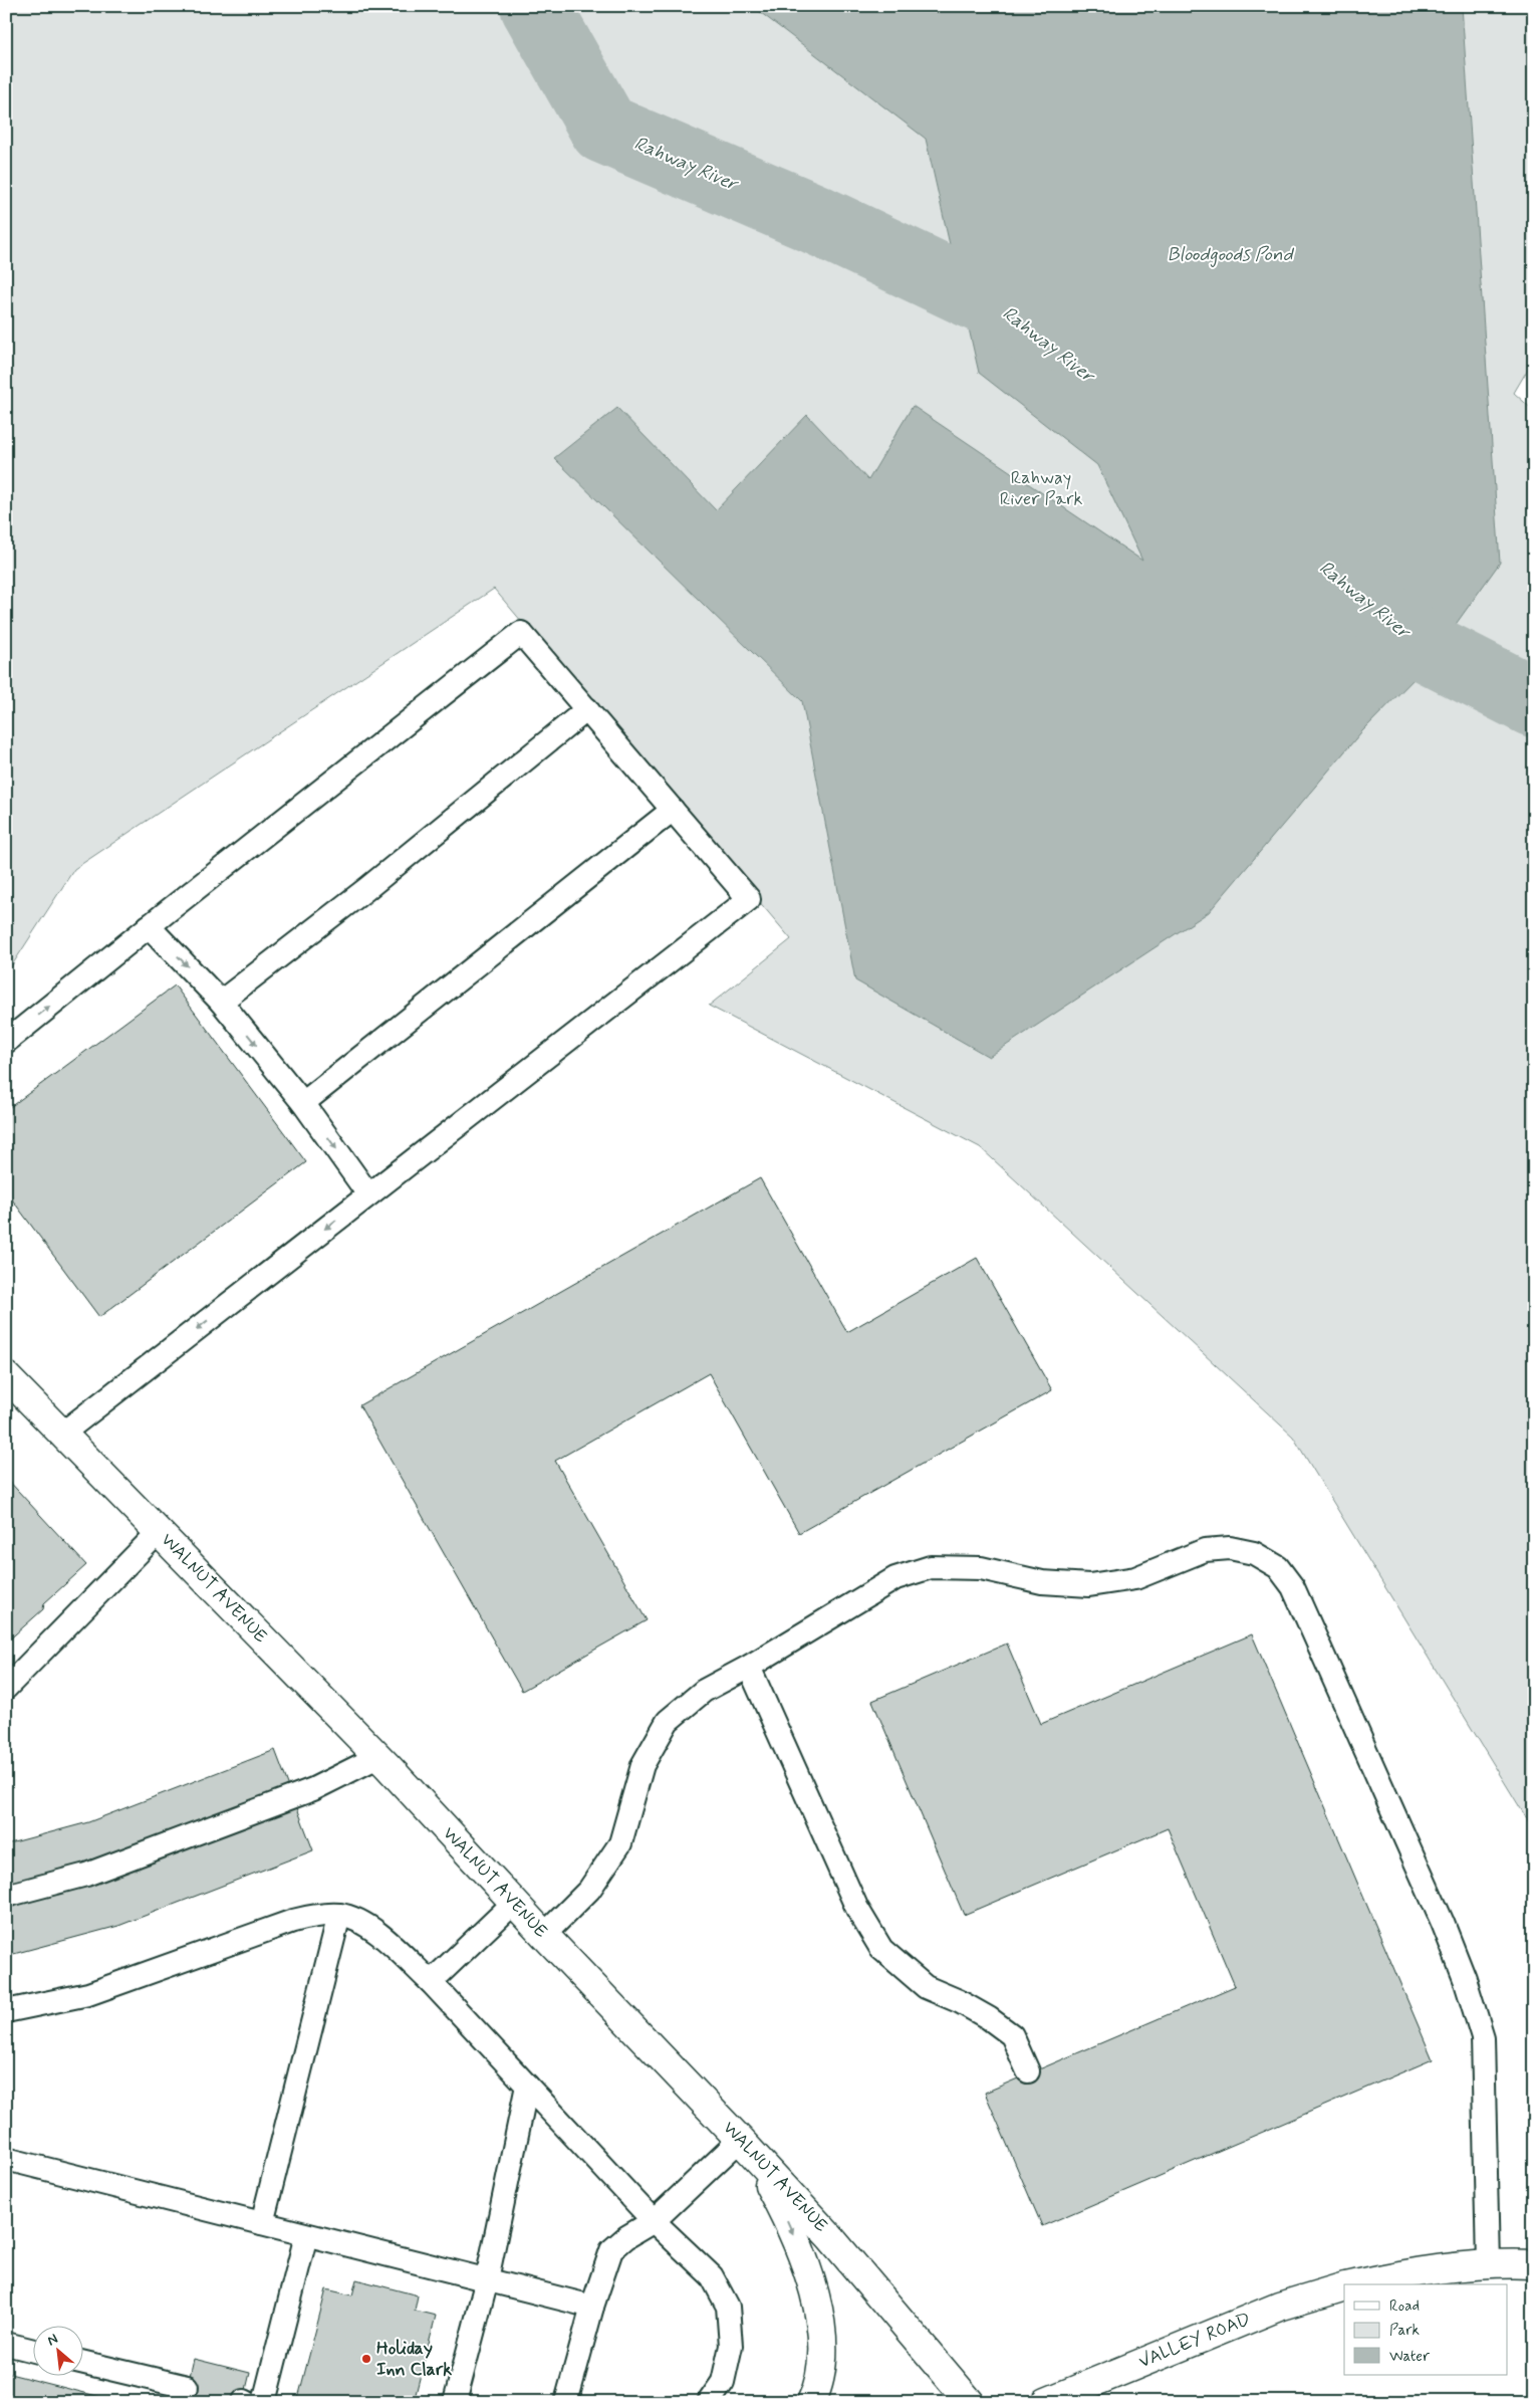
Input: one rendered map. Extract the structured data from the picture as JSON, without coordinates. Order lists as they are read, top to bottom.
{
  "streets": {
    "street": ["WALNUT AVENUE", "VALLEY ROAD"]
  },
  "water": ["Rahway River", "Bloodgoods Pond"],
  "parks": ["Rahway River Park"],
  "places": ["Holiday Inn Clark"],
  "legend": ["Road", "Park", "Water"],
  "north": "top left"
}
